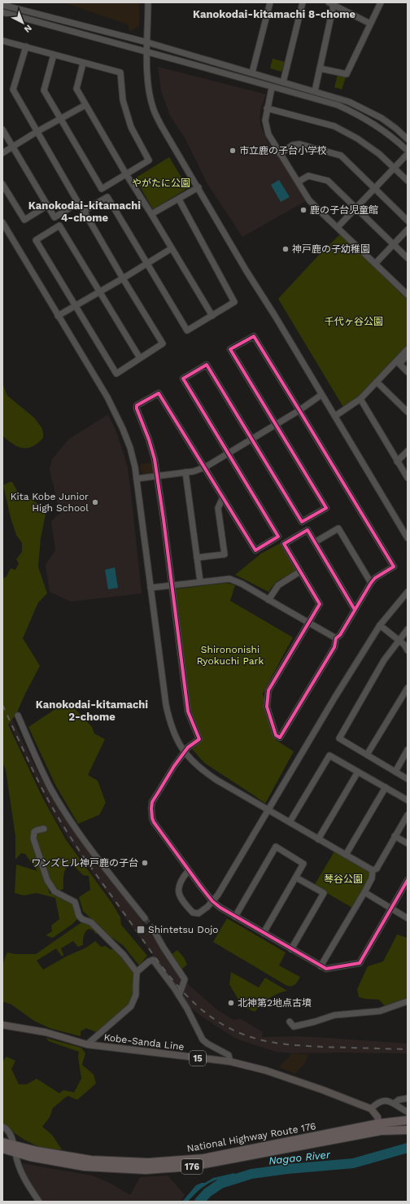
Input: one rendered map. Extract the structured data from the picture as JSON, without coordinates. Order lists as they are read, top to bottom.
{
  "streets": {
    "highway": ["National Highway Route 176", "176"],
    "main road": ["Kobe-Sanda Line", "15"]
  },
  "districts": ["Kanokodai-kitamachi 8-chome", "Kanokodai-kitamachi 4-chome", "Kanokodai-kitamachi 2-chome"],
  "water": ["Nagao River"],
  "parks": [
    "やがたに公園",
    "千代ヶ谷公園",
    "Shirononishi Ryokuchi Park",
    "琴谷公園"
  ],
  "places": {
    "other": [
      "市立鹿の子台小学校",
      "鹿の子台児童館",
      "神戸鹿の子幼稚園",
      "Kita Kobe Junior High School",
      "ワンズヒル神戸鹿の子台",
      "北神第2地点古墳"
    ],
    "transit": ["Shintetsu Dojo"]
  },
  "north": "bottom right"
}
